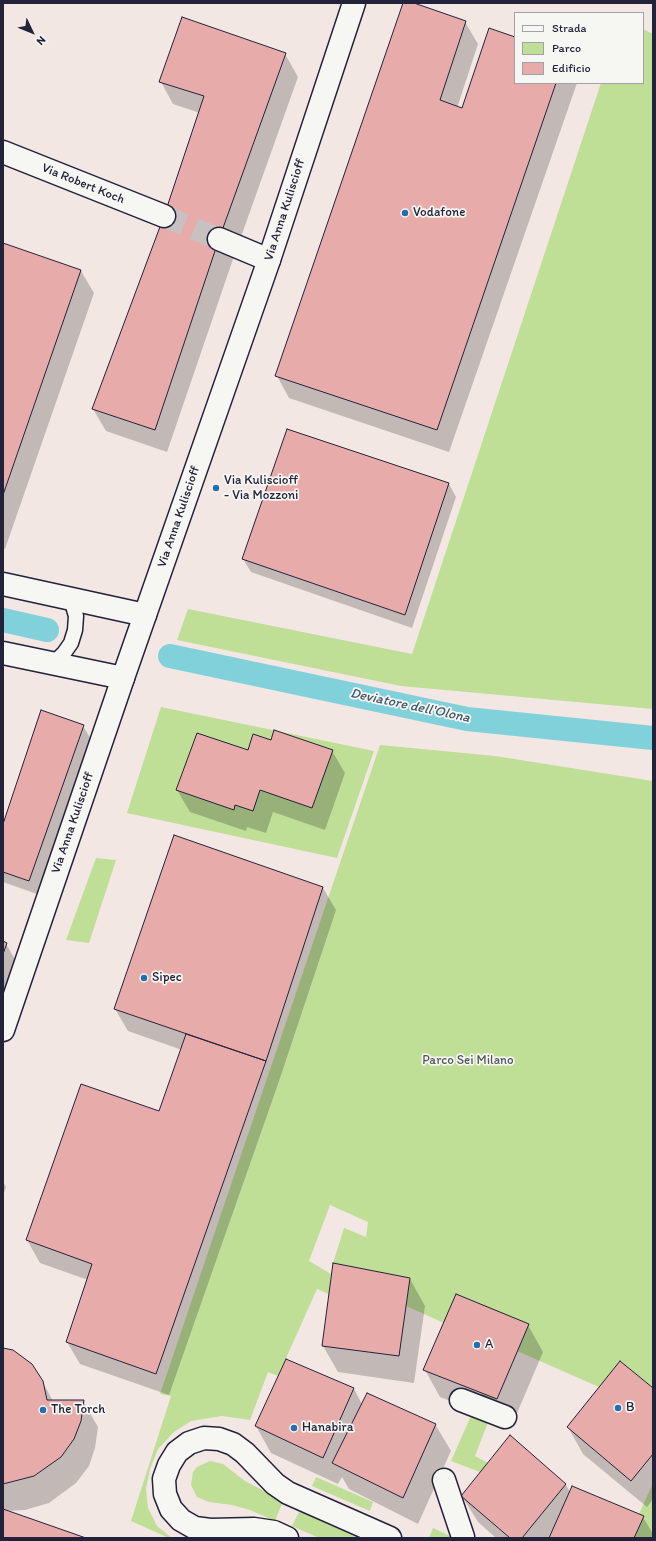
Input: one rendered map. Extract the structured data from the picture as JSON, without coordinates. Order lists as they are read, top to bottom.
{
  "streets": {
    "street": ["Via Robert Koch", "Via Anna Kuliscioff"]
  },
  "water": ["Deviatore dell'Olona"],
  "parks": ["Parco Sei Milano"],
  "places": [
    "Vodafone",
    "Via Kuliscioff - Via Mozzoni",
    "Sipec",
    "A",
    "B",
    "The Torch",
    "Hanabira"
  ],
  "legend": ["Strada", "Parco", "Edificio"],
  "north": "bottom right"
}
